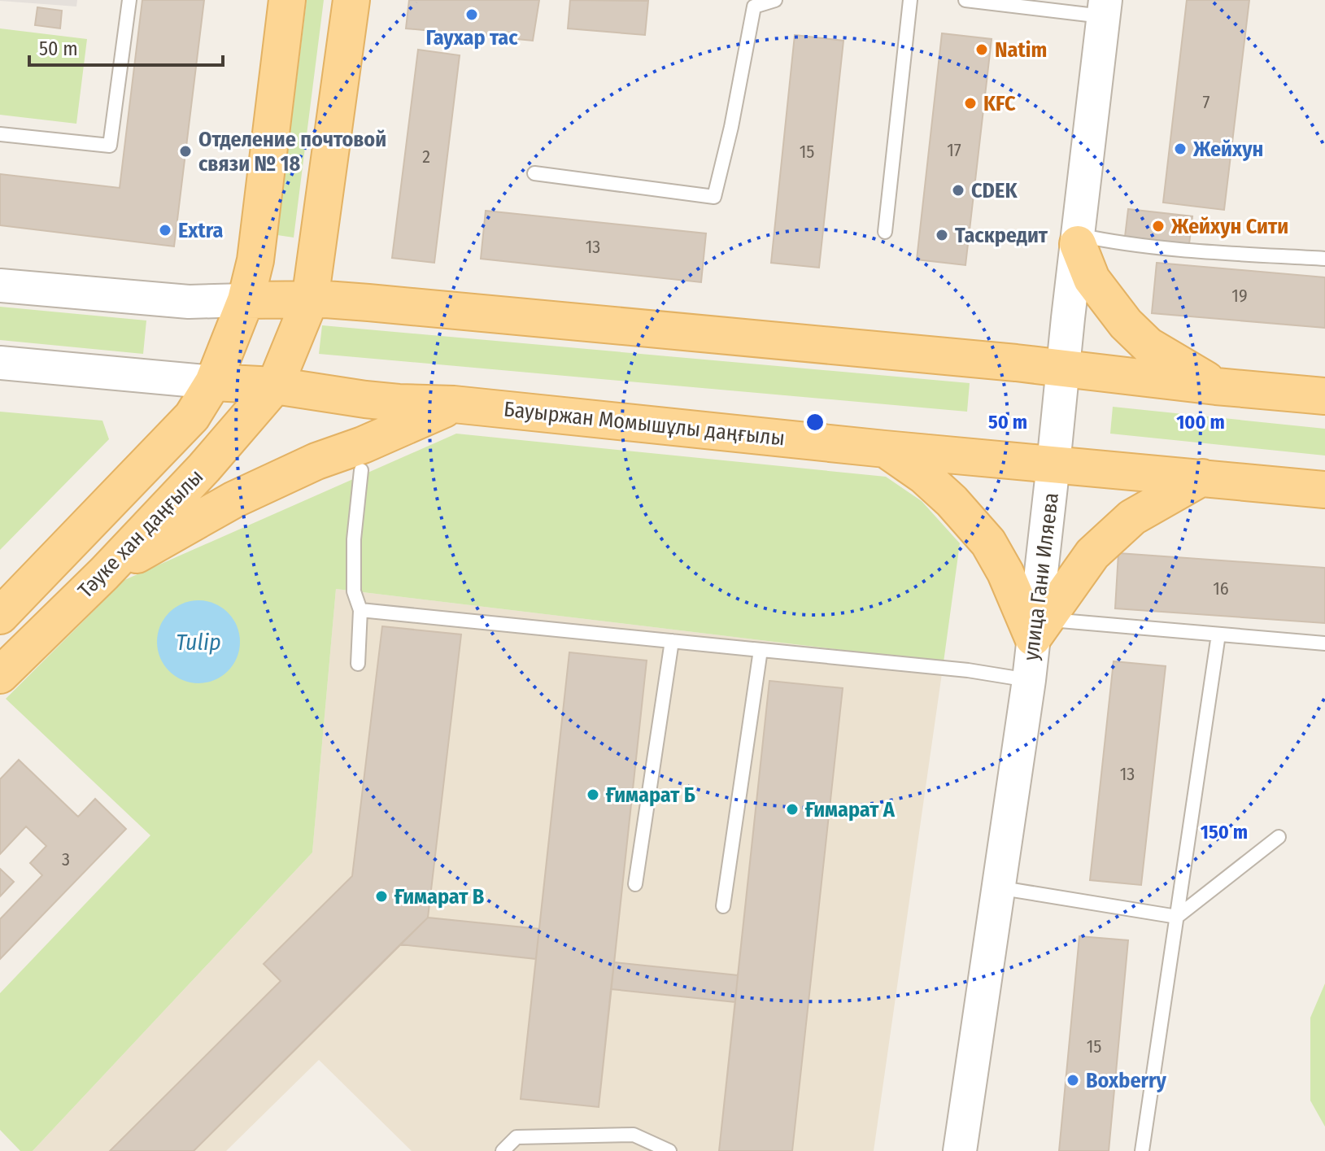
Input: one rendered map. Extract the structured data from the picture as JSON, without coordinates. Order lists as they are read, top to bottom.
{
  "streets": {
    "main road": ["Бауыржан Момышұлы даңғылы", "Тәуке хан даңғылы"],
    "street": ["улица Гани Иляева"]
  },
  "crossings": [
    ["Бауыржан Момышұлы даңғылы", "Тәуке хан даңғылы"],
    ["Бауыржан Момышұлы даңғылы", "улица Гани Иляева"]
  ],
  "water": ["Tulip"],
  "places": [
    "Гаухар тас",
    "Natim",
    "KFC",
    "Жейхун",
    "Отделение почтовой связи № 18",
    "CDEK",
    "Жейхун Сити",
    "Extra",
    "Таскредит",
    "Ғимарат Б",
    "Ғимарат А",
    "Ғимарат В",
    "Boxberry"
  ],
  "house_numbers": [
    "7",
    "17",
    "15",
    "2",
    "13",
    "19",
    "16",
    "13",
    "3",
    "15"
  ],
  "scale_bar": "50 m",
  "rings": ["50 m", "100 m", "150 m"]
}
